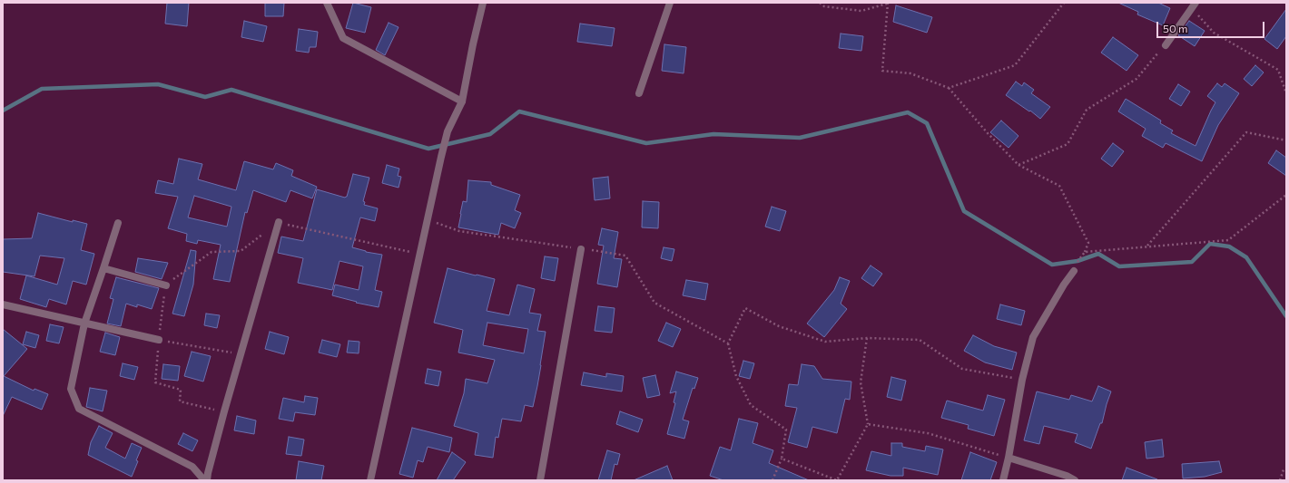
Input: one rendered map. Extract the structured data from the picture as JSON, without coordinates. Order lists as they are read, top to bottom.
{
  "scale_bar": "50 m"
}
